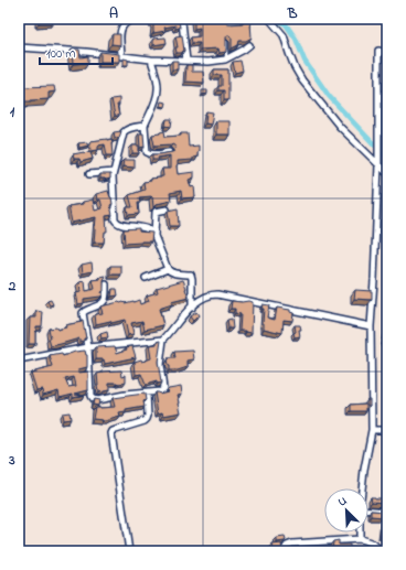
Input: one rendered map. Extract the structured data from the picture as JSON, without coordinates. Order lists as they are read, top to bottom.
{
  "scale_bar": "100 m",
  "north": "top left",
  "grid": {
    "columns": ["A", "B"],
    "rows": ["1", "2", "3"]
  }
}
